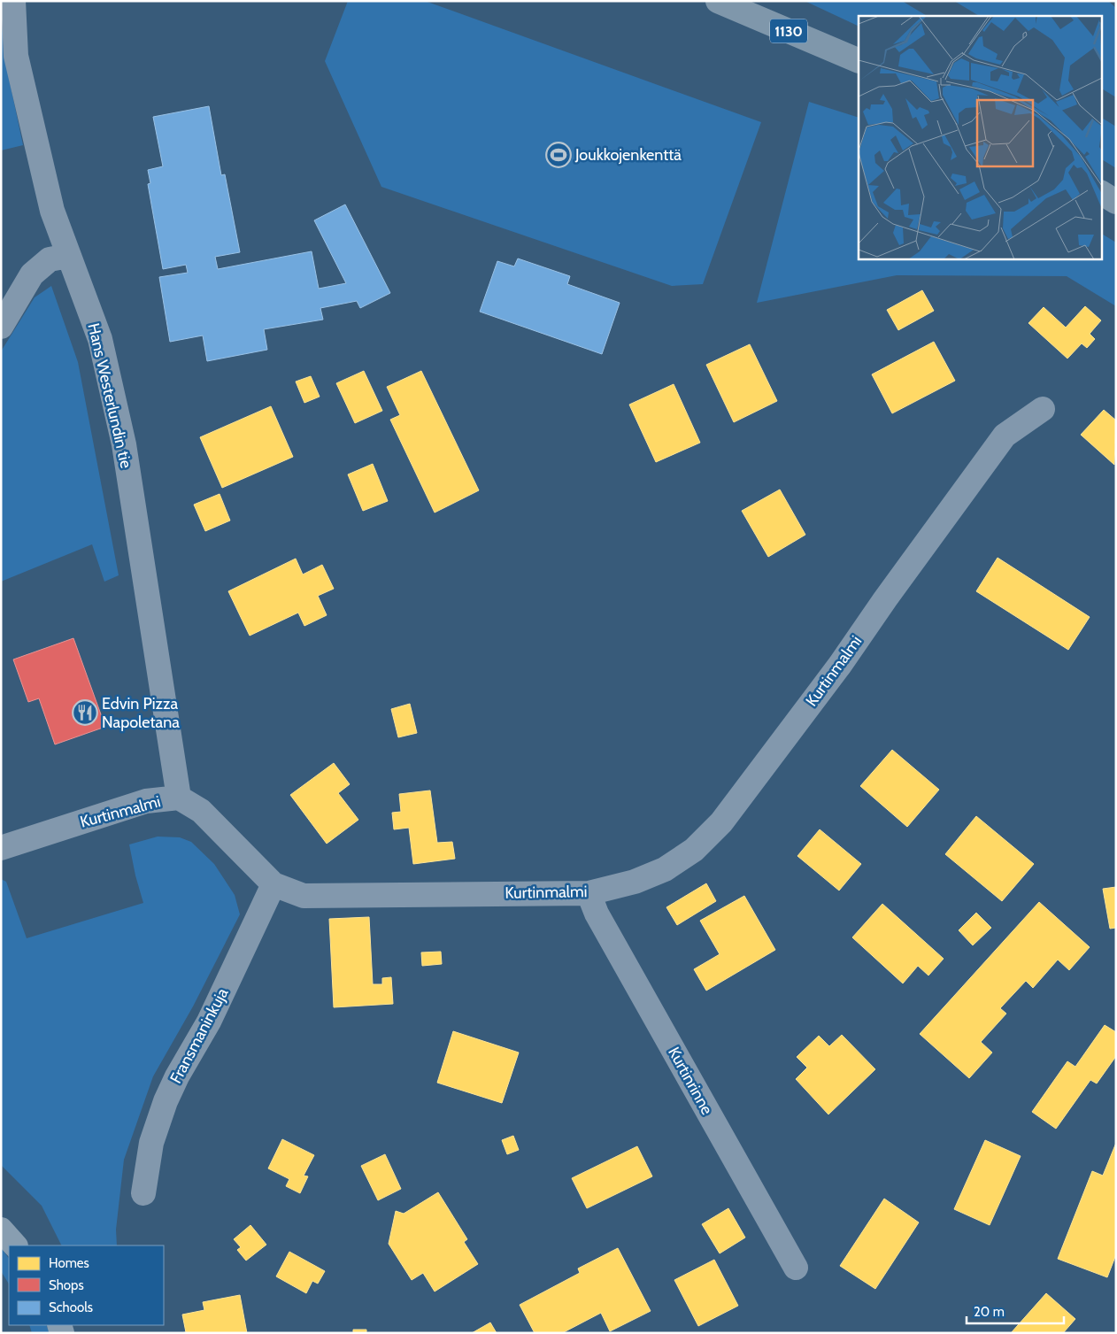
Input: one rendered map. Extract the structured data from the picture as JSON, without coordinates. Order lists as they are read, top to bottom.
{
  "streets": {
    "main road": ["1130"],
    "street": [
      "Hans Westerlundin tie",
      "Kurtinmalmi",
      "Fransmaninkuja",
      "Kurtinrinne"
    ]
  },
  "crossings": [
    ["Hans Westerlundin tie", "Kurtinmalmi"],
    ["Kurtinmalmi", "Fransmaninkuja"],
    ["Kurtinmalmi", "Kurtinrinne"]
  ],
  "places": {
    "sports": ["Joukkojenkenttä"],
    "restaurant": ["Edvin Pizza Napoletana"]
  },
  "legend": ["Homes", "Shops", "Schools"],
  "scale_bar": "20 m"
}
